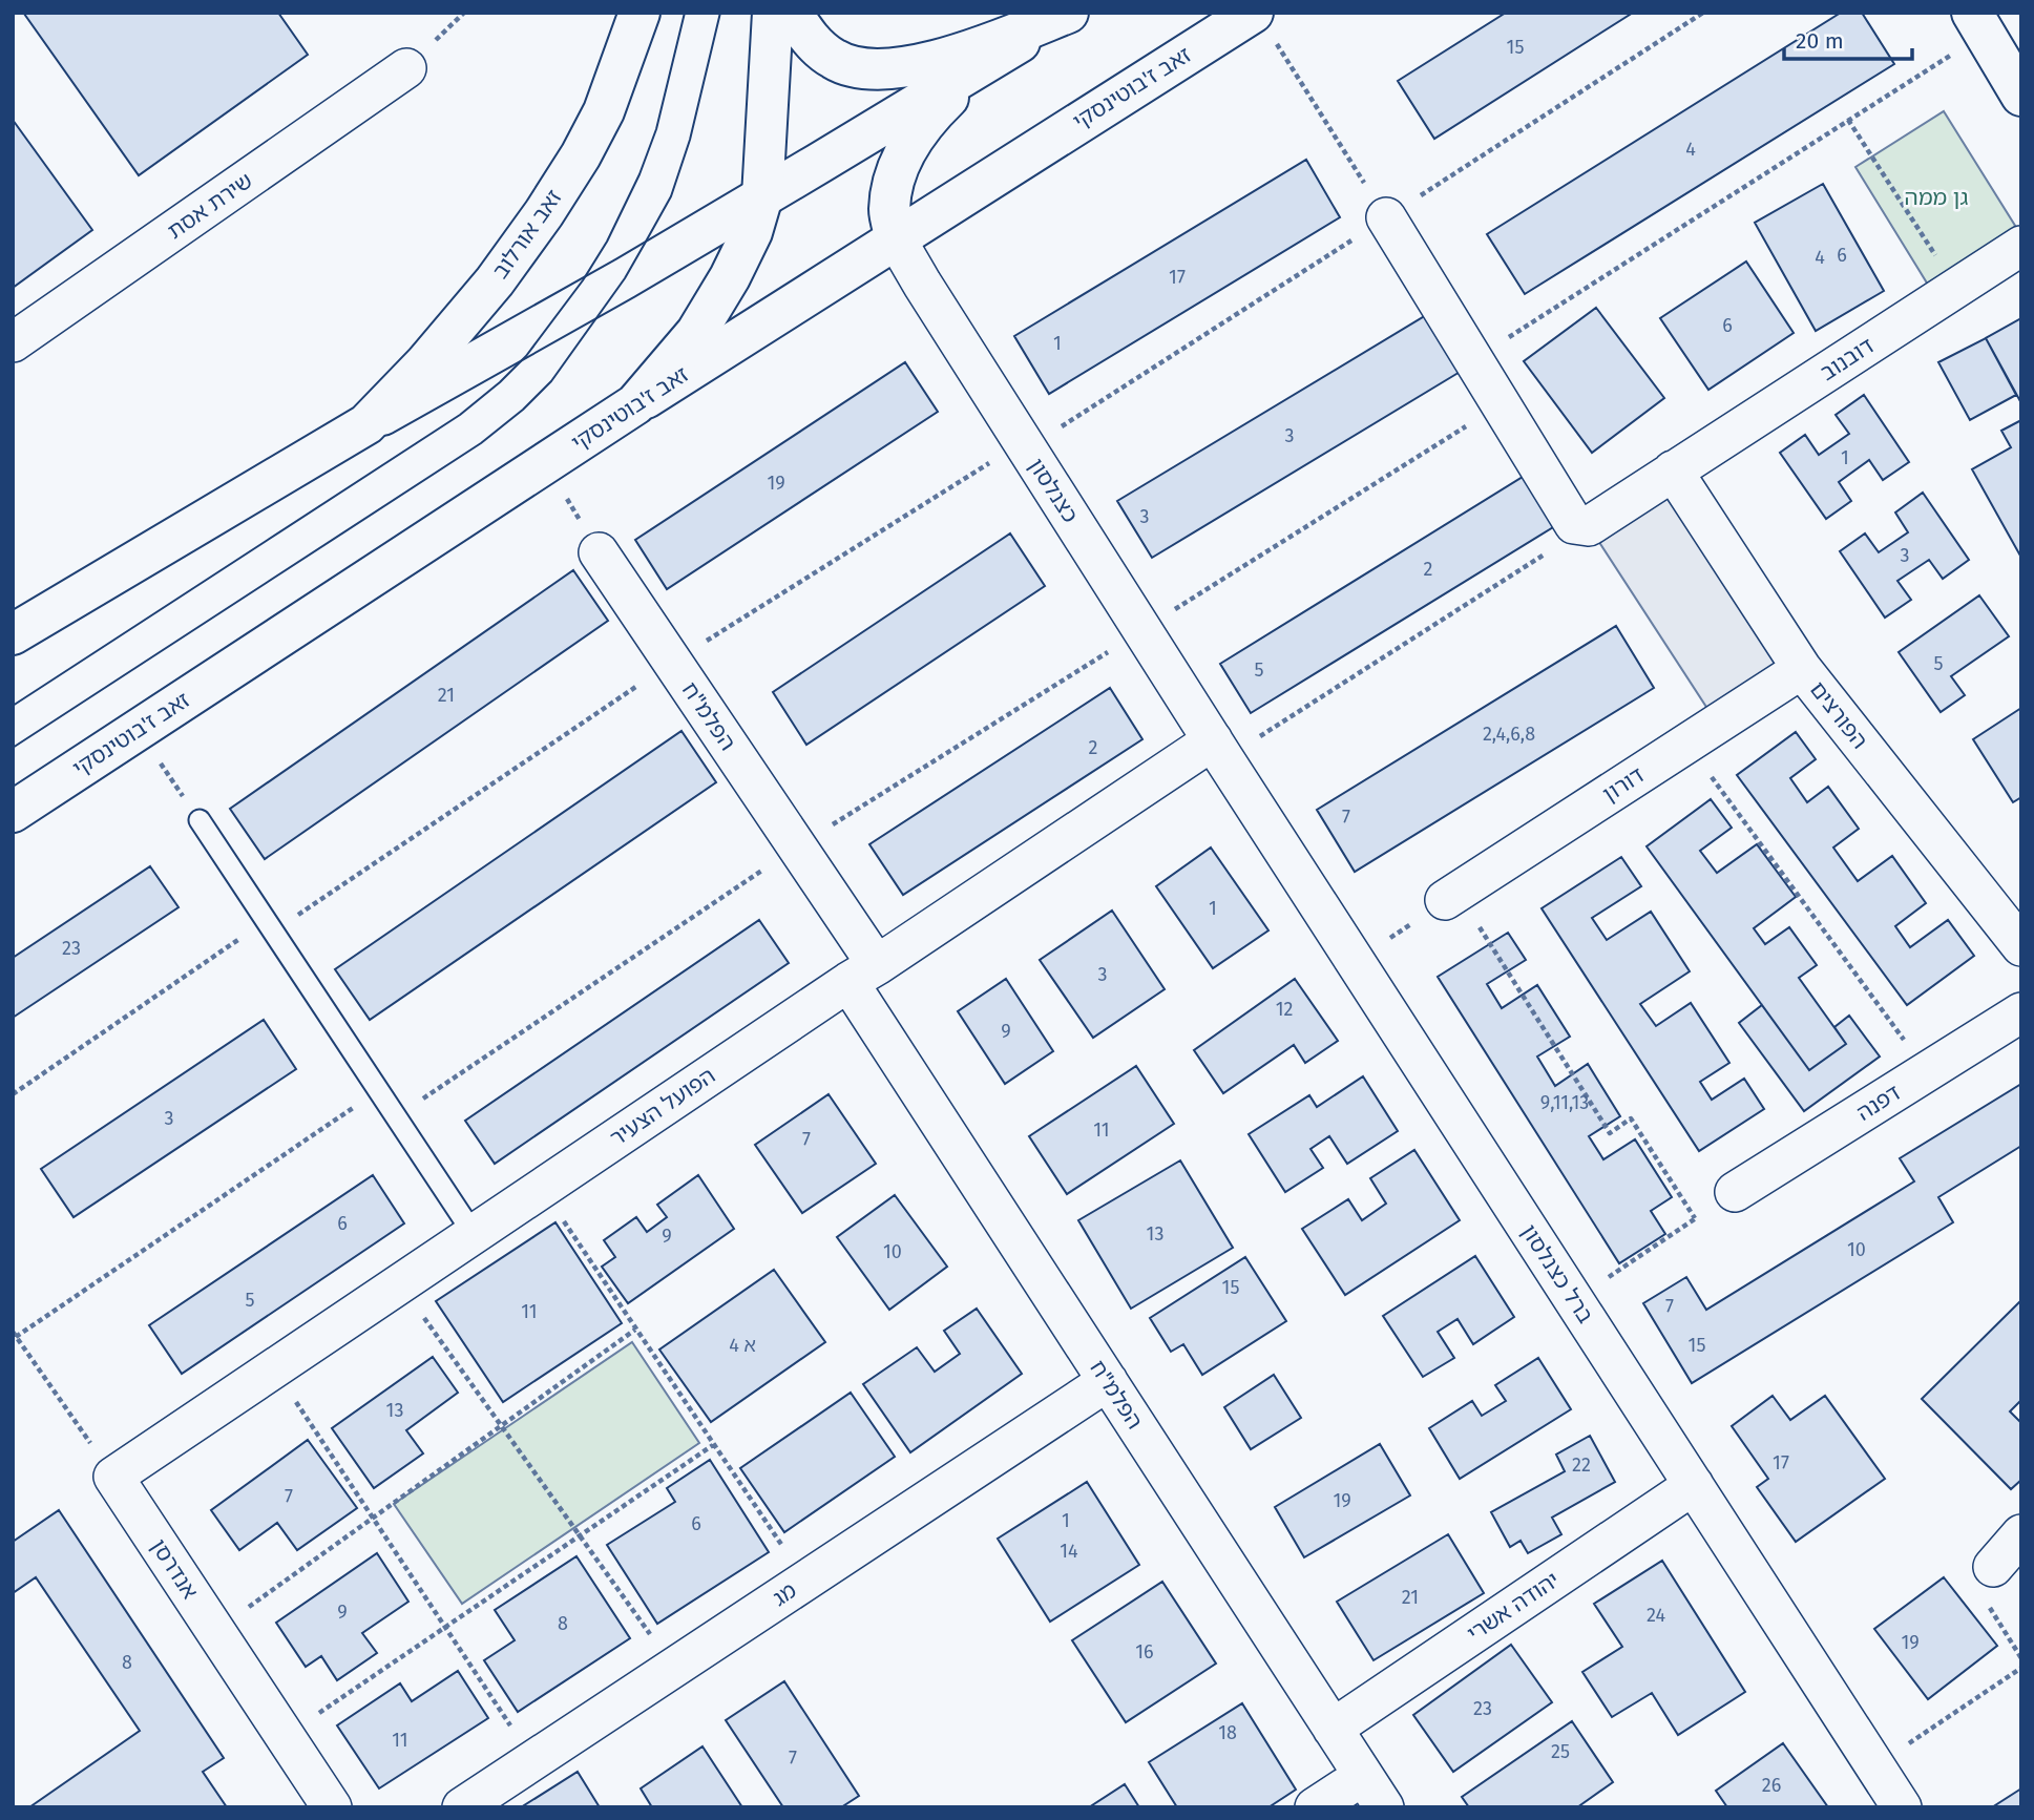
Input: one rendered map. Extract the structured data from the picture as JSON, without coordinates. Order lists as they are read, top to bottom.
{
  "streets": {
    "main road": ["זאב ז'בוטינסקי", "זאב אורלוב"],
    "street": [
      "שירת אסת",
      "דובנוב",
      "כצנלסון",
      "הפורצים",
      "הפלמ\"ח",
      "דורון",
      "דפנה",
      "הפועל הצעיר",
      "ברל כצנלסון",
      "אנדרסן",
      "מג",
      "יהודה אשרי"
    ]
  },
  "crossings": [
    ["זאב ז'בוטינסקי", "כצנלסון"],
    ["דובנוב", "הפורצים"],
    ["כצנלסון", "הפועל הצעיר"],
    ["כצנלסון", "ברל כצנלסון"],
    ["הפורצים", "דורון"],
    ["הפלמ\"ח", "הפועל הצעיר"],
    ["הפלמ\"ח", "מג"],
    ["הפלמ\"ח", "יהודה אשרי"],
    ["הפועל הצעיר", "ברל כצנלסון"],
    ["הפועל הצעיר", "אנדרסן"],
    ["ברל כצנלסון", "יהודה אשרי"]
  ],
  "parks": ["גן ממה"],
  "house_numbers": [
    "15",
    "4",
    "6",
    "4",
    "17",
    "6",
    "1",
    "3",
    "1",
    "19",
    "3",
    "3",
    "2",
    "5",
    "5",
    "21",
    "2,4,6,8",
    "2",
    "7",
    "1",
    "23",
    "3",
    "12",
    "9",
    "9,11,13",
    "3",
    "11",
    "7",
    "6",
    "13",
    "9",
    "10",
    "10",
    "15",
    "5",
    "7",
    "11",
    "4 א",
    "15",
    "13",
    "17",
    "22",
    "7",
    "19",
    "1",
    "6",
    "14",
    "21",
    "9",
    "24",
    "8",
    "19",
    "16",
    "8",
    "23",
    "18",
    "11",
    "25",
    "7",
    "26"
  ],
  "scale_bar": "20 m"
}
